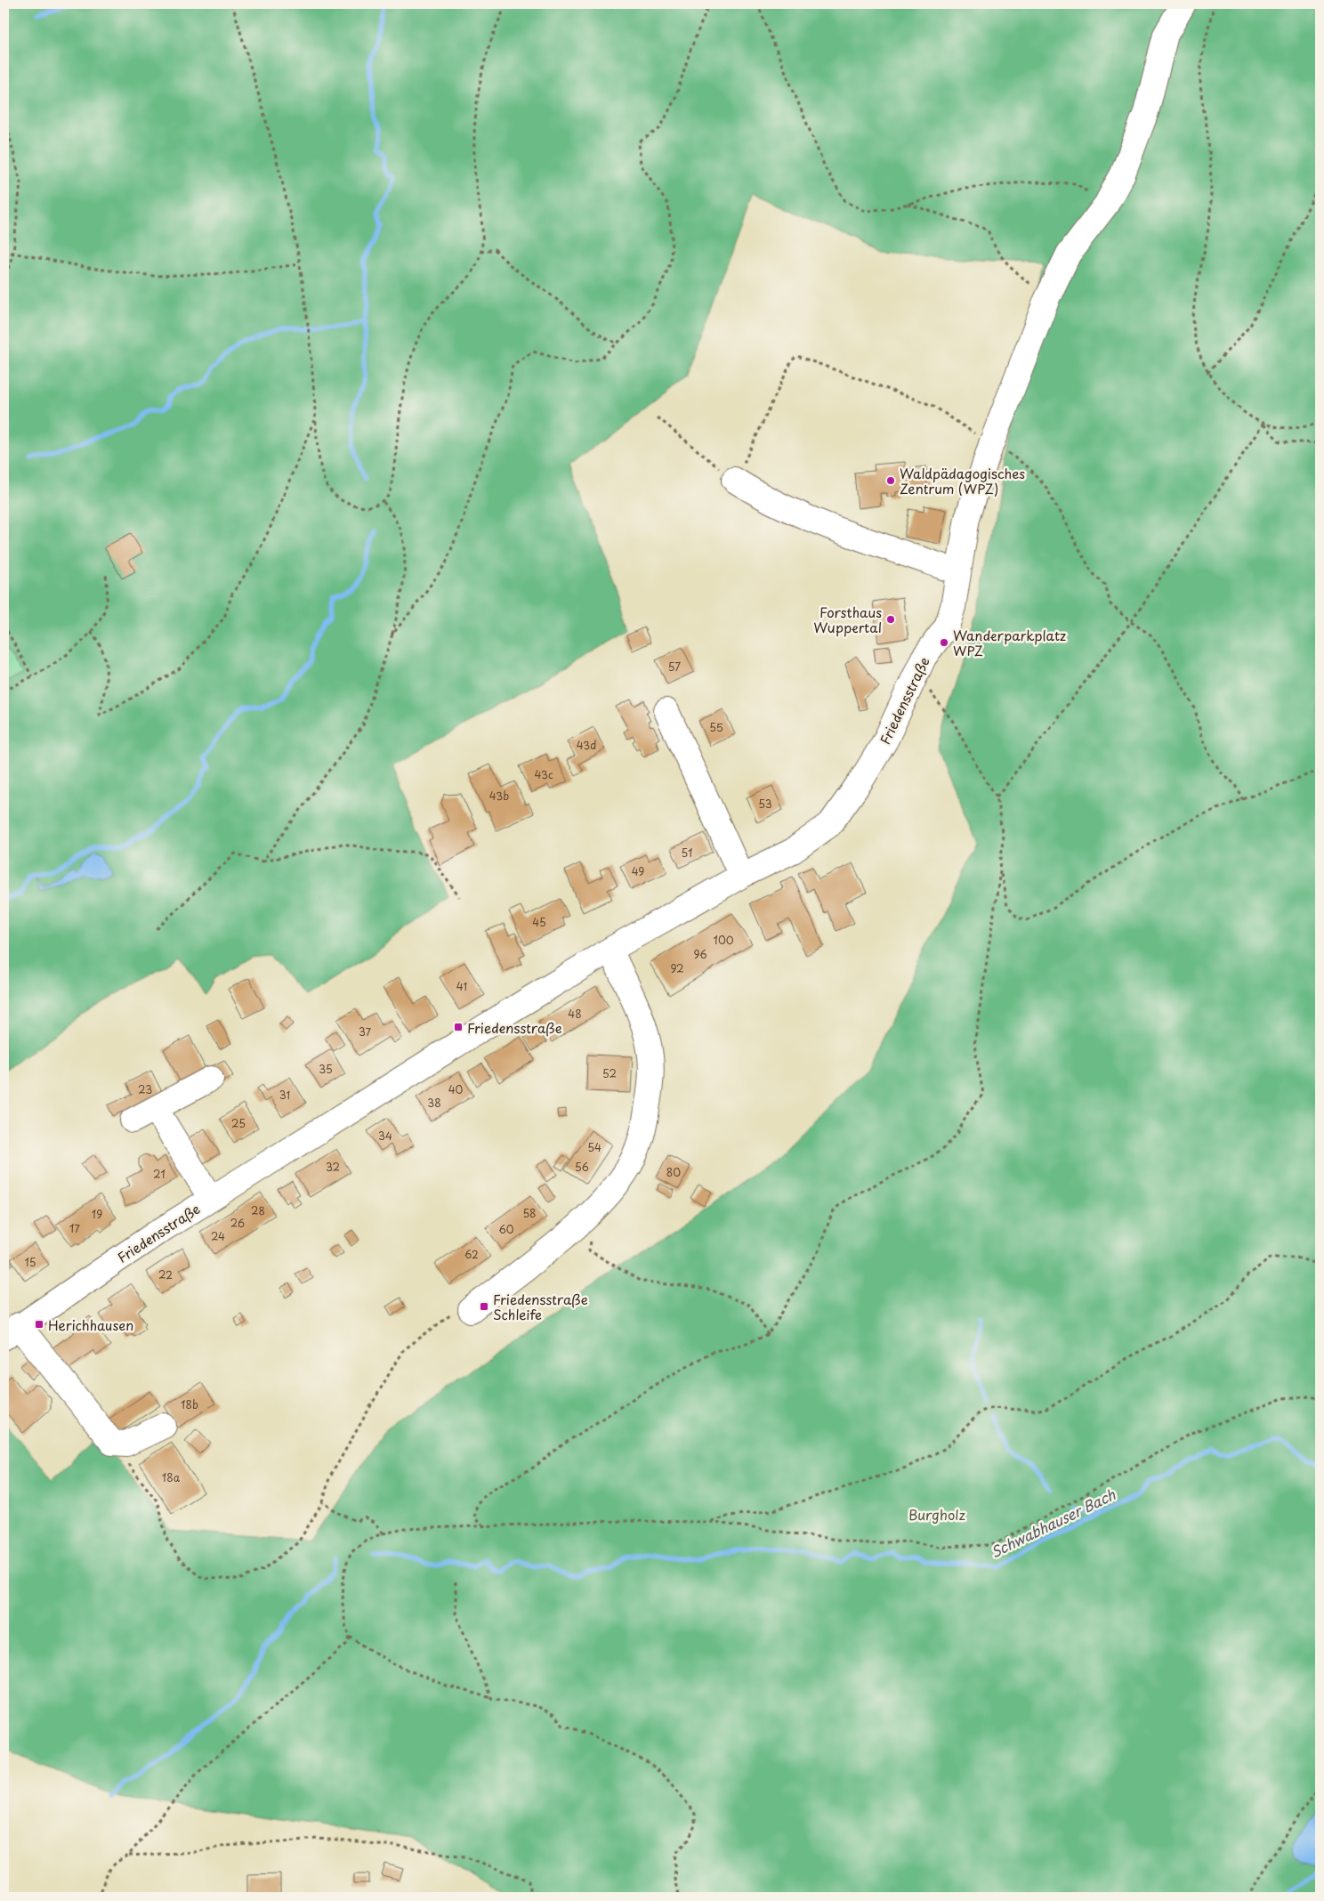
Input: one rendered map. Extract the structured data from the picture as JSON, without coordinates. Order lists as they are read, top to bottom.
{
  "streets": {
    "street": ["Friedensstraße"]
  },
  "water": ["Schwabhauser Bach"],
  "parks": ["Burgholz"],
  "places": {
    "other": ["Waldpädagogisches Zentrum (WPZ)", "Forsthaus Wuppertal", "Wanderparkplatz WPZ"],
    "transit": ["Friedensstraße", "Friedensstraße Schleife", "Herichhausen"]
  },
  "house_numbers": [
    "57",
    "55",
    "43d",
    "43c",
    "43b",
    "53",
    "51",
    "49",
    "45",
    "100",
    "96",
    "92",
    "41",
    "48",
    "37",
    "35",
    "52",
    "23",
    "40",
    "31",
    "38",
    "25",
    "34",
    "54",
    "32",
    "56",
    "80",
    "21",
    "28",
    "58",
    "19",
    "26",
    "17",
    "60",
    "24",
    "62",
    "15",
    "22",
    "18b",
    "18a"
  ]
}
